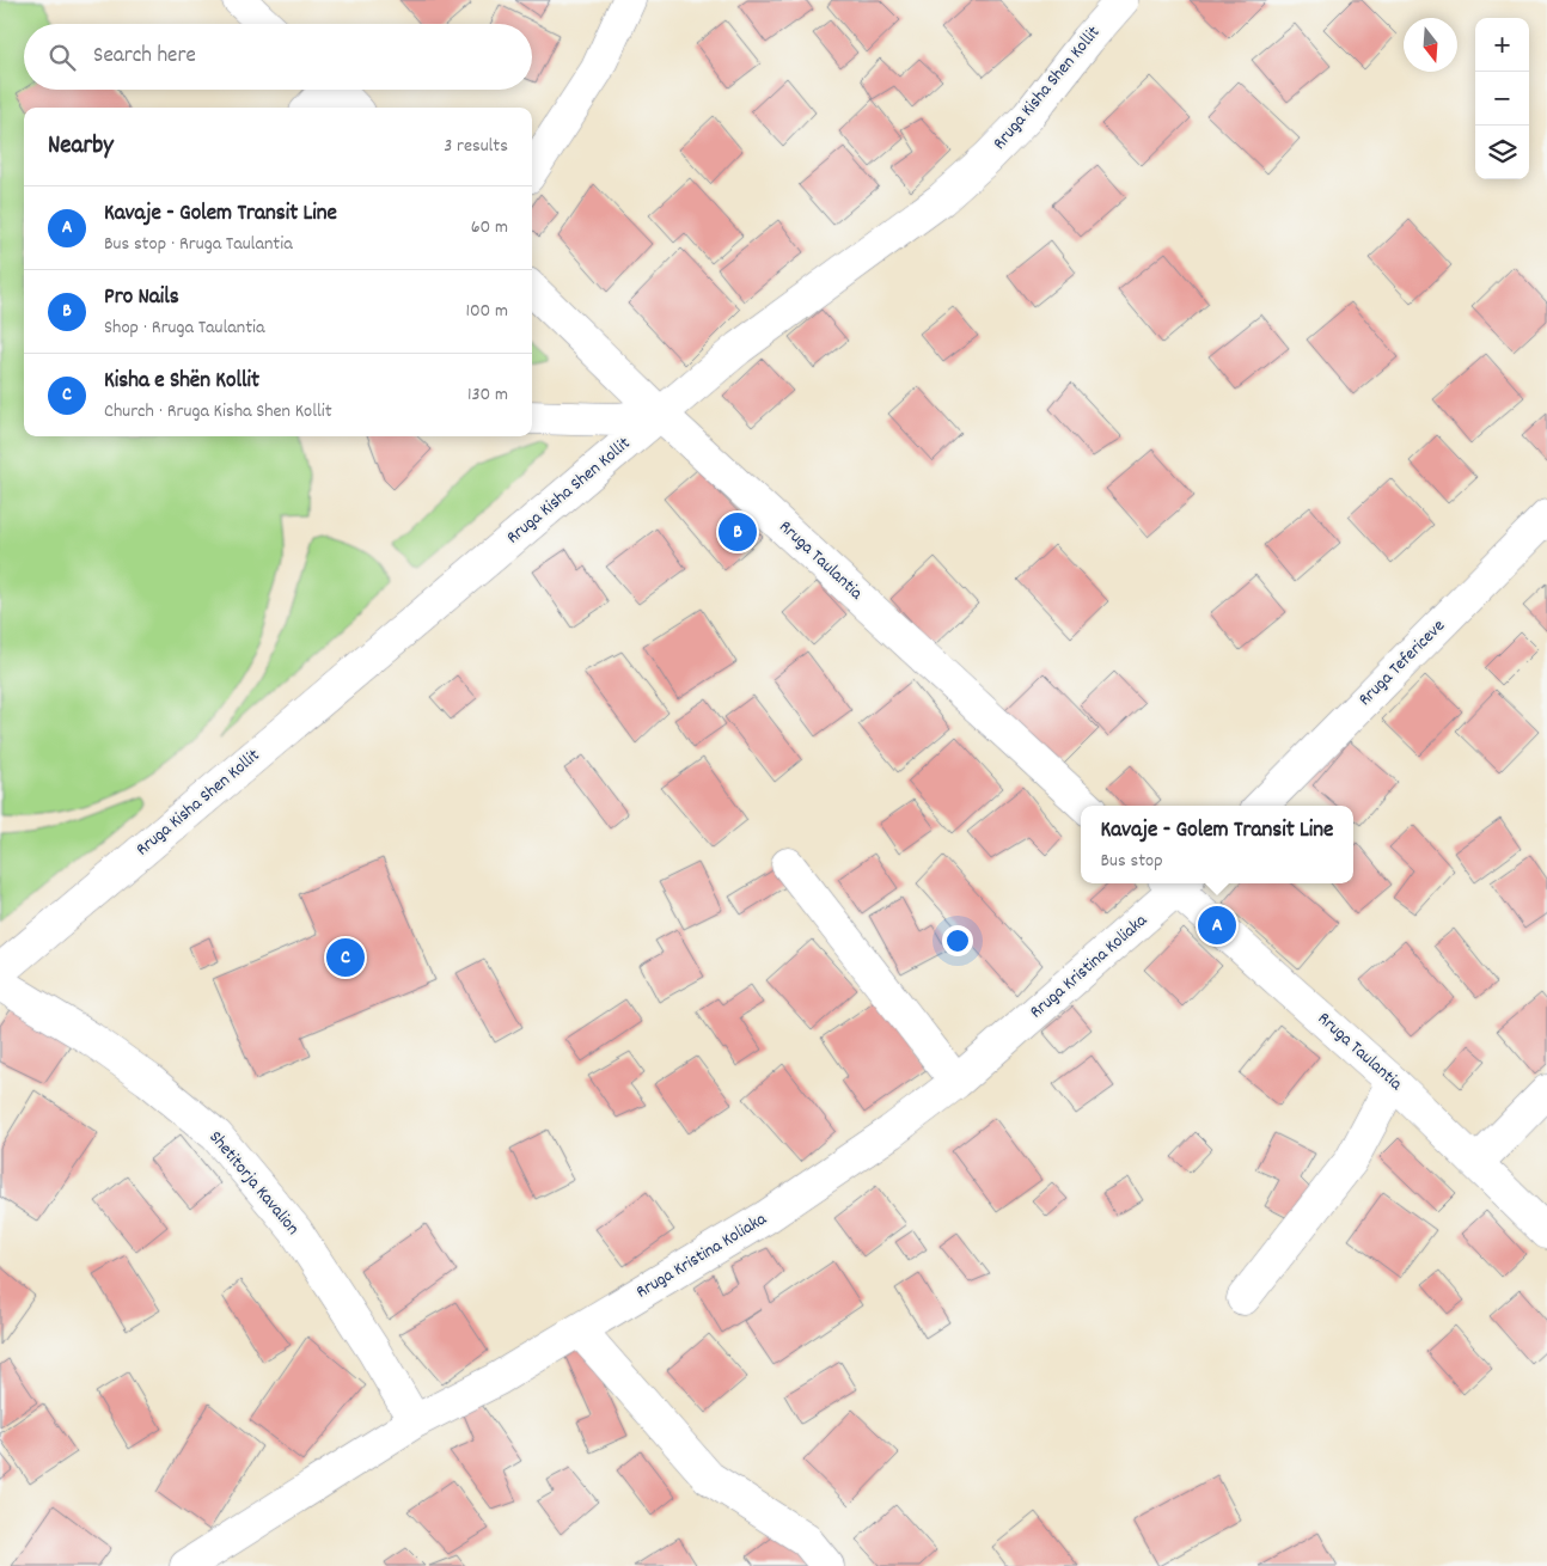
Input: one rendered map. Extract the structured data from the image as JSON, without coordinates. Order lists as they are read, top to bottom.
{
  "streets": {
    "street": [
      "Rruga Kisha Shen Kollit",
      "Rruga Taulantia",
      "Rruga Tefericeve",
      "Rruga Kristina Koliaka",
      "Shetitorja Kavalion"
    ]
  },
  "crossings": [
    ["Rruga Kisha Shen Kollit", "Rruga Taulantia"],
    ["Rruga Taulantia", "Rruga Kristina Koliaka"],
    ["Rruga Kristina Koliaka", "Shetitorja Kavalion"]
  ],
  "north": "bottom",
  "page": {
    "map_buttons": ["+", "−"],
    "search": "Search here",
    "heading": ["Nearby", "3 results"],
    "list": [
      {
        "mark": "A",
        "name": "Kavaje - Golem Transit Line",
        "note": "Bus stop · Rruga Taulantia",
        "value": "60 m"
      },
      {
        "mark": "B",
        "name": "Pro Nails",
        "note": "Shop · Rruga Taulantia",
        "value": "100 m"
      },
      {
        "mark": "C",
        "name": "Kisha e Shën Kollit",
        "note": "Church · Rruga Kisha Shen Kollit",
        "value": "130 m"
      }
    ],
    "pins": ["B", "A", "C"],
    "popup": ["Kavaje - Golem Transit Line", "Bus stop"]
  }
}
